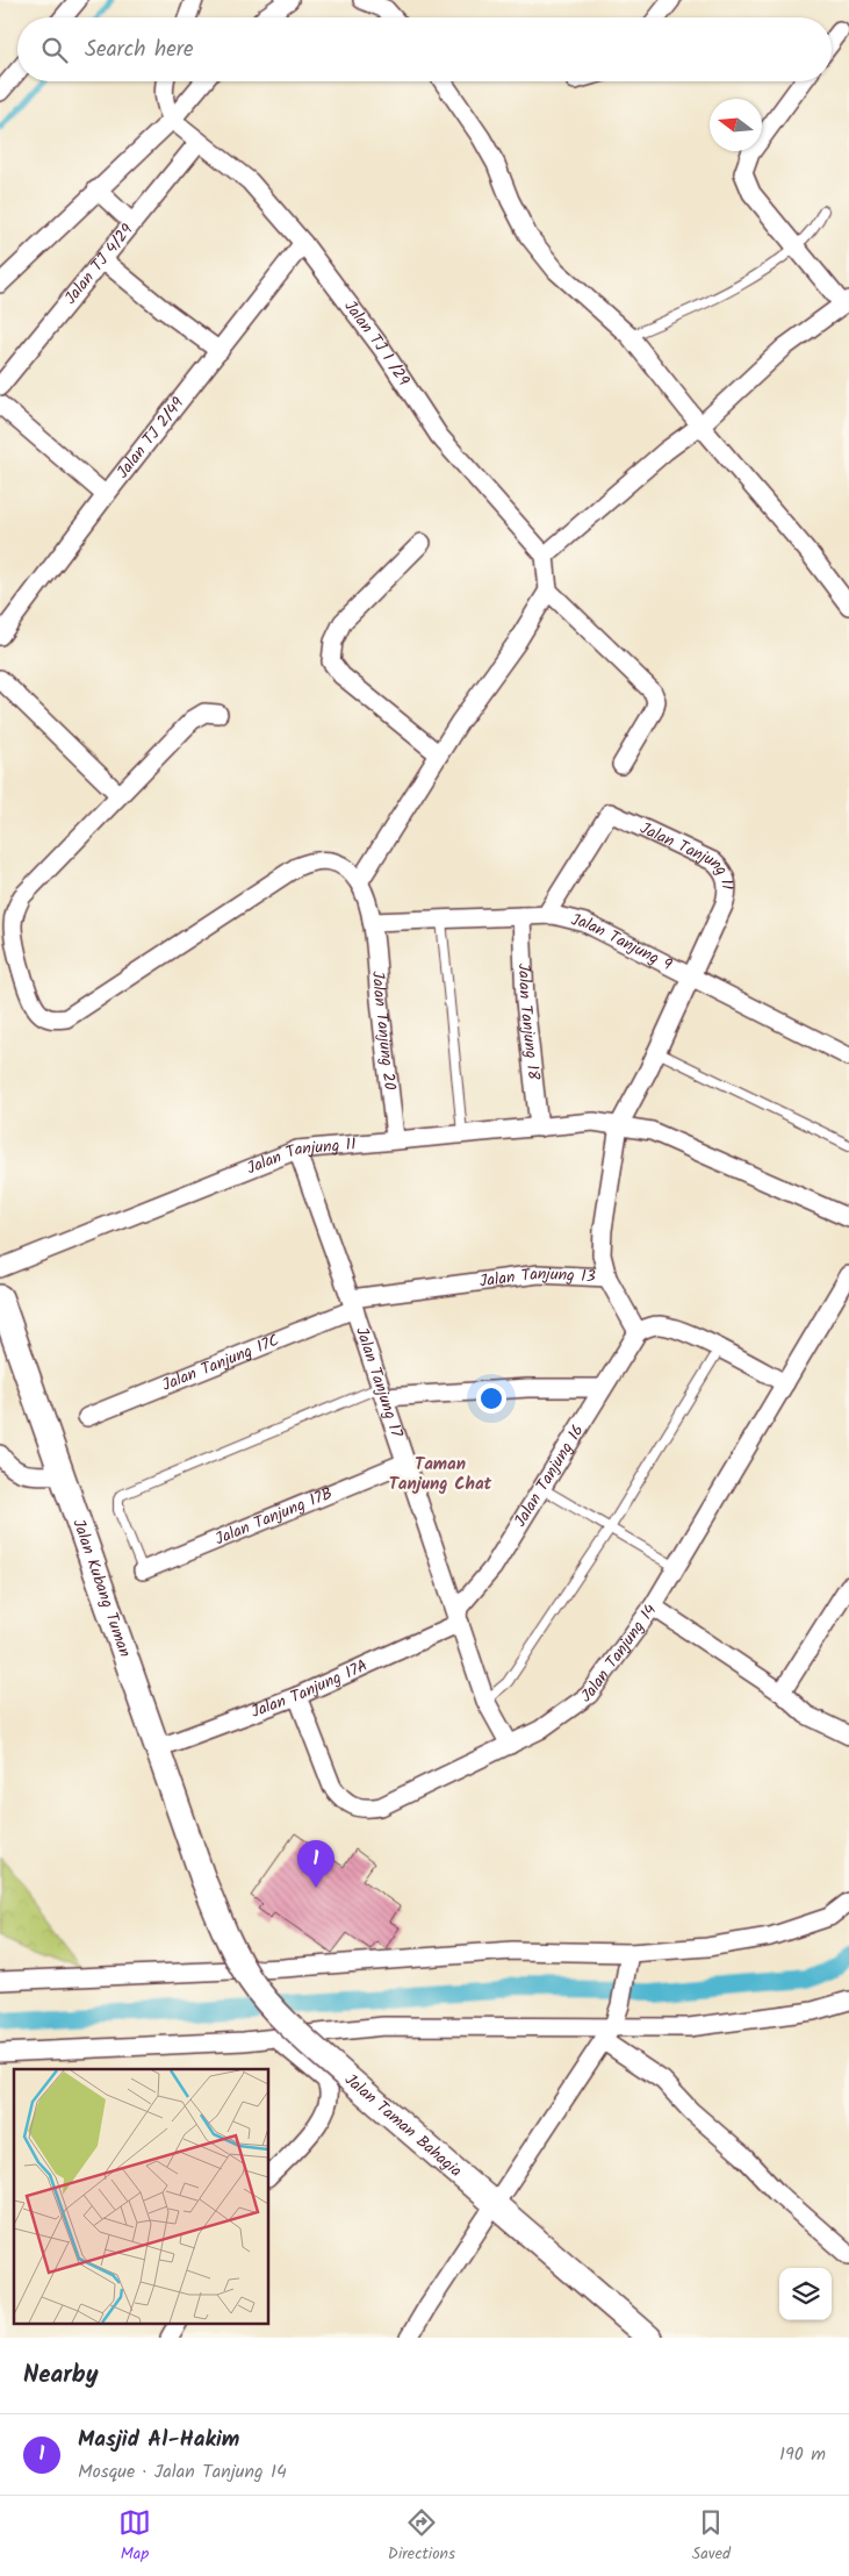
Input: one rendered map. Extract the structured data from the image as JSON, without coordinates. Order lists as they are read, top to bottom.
{
  "streets": {
    "main road": ["Jalan Kubang Tuman", "Jalan Taman Bahagia"],
    "street": [
      "Jalan TJ 4/29",
      "Jalan TJ 1 /29",
      "Jalan TJ 2/49",
      "Jalan Tanjung 11",
      "Jalan Tanjung 9",
      "Jalan Tanjung 18",
      "Jalan Tanjung 20",
      "Jalan Tanjung 13",
      "Jalan Tanjung 17C",
      "Jalan Tanjung 17",
      "Jalan Tanjung 16",
      "Jalan Tanjung 17B",
      "Jalan Tanjung 14",
      "Jalan Tanjung 17A"
    ]
  },
  "crossings": [
    ["Jalan TJ 4/29", "Jalan TJ 1 /29"],
    ["Jalan TJ 1 /29", "Jalan TJ 2/49"],
    ["Jalan Tanjung 11", "Jalan Tanjung 9"],
    ["Jalan Tanjung 11", "Jalan Tanjung 18"],
    ["Jalan Tanjung 11", "Jalan Tanjung 20"],
    ["Jalan Tanjung 11", "Jalan Tanjung 17"],
    ["Jalan Tanjung 9", "Jalan Tanjung 18"],
    ["Jalan Tanjung 9", "Jalan Tanjung 20"],
    ["Jalan Tanjung 13", "Jalan Tanjung 17C"],
    ["Jalan Tanjung 13", "Jalan Tanjung 17"],
    ["Jalan Tanjung 13", "Jalan Tanjung 16"],
    ["Jalan Tanjung 17C", "Jalan Tanjung 17"],
    ["Jalan Tanjung 17", "Jalan Tanjung 16"],
    ["Jalan Tanjung 17", "Jalan Tanjung 17B"],
    ["Jalan Tanjung 17", "Jalan Tanjung 14"],
    ["Jalan Tanjung 17", "Jalan Tanjung 17A"],
    ["Jalan Tanjung 16", "Jalan Tanjung 17A"],
    ["Jalan Kubang Tuman", "Jalan Tanjung 17A"],
    ["Jalan Kubang Tuman", "Jalan Taman Bahagia"],
    ["Jalan Tanjung 14", "Jalan Tanjung 17A"]
  ],
  "districts": ["Taman Tanjung Chat"],
  "north": "left",
  "page": {
    "search": "Search here",
    "pins": "1",
    "heading": "Nearby",
    "list": [
      {
        "mark": "1",
        "name": "Masjid Al-Hakim",
        "note": "Mosque · Jalan Tanjung 14",
        "value": "190 m"
      }
    ],
    "nav": ["Map", "Directions", "Saved"]
  }
}
